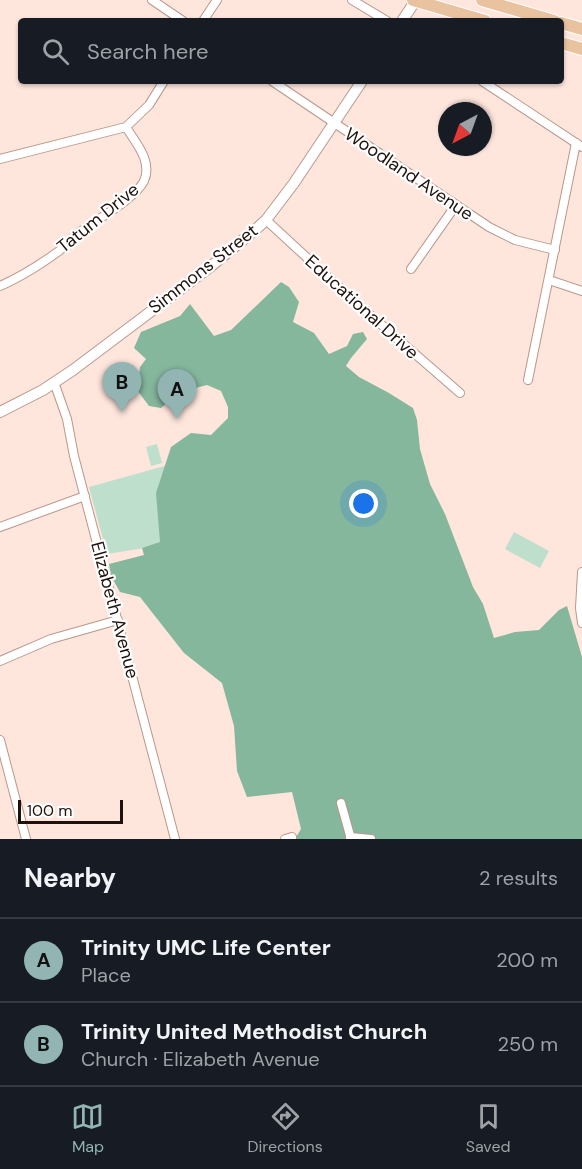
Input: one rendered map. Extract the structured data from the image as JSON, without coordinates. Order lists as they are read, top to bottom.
{
  "streets": {
    "street": [
      "Woodland Avenue",
      "Tatum Drive",
      "Simmons Street",
      "Educational Drive",
      "Elizabeth Avenue"
    ]
  },
  "crossings": [
    ["Woodland Avenue", "Simmons Street"],
    ["Simmons Street", "Educational Drive"],
    ["Simmons Street", "Elizabeth Avenue"]
  ],
  "scale_bar": "100 m",
  "north": "bottom left",
  "page": {
    "search": "Search here",
    "pins": ["B", "A"],
    "scale": "100 m",
    "heading": ["Nearby", "2 results"],
    "list": [
      {
        "mark": "A",
        "name": "Trinity UMC Life Center",
        "note": "Place",
        "value": "200 m"
      },
      {
        "mark": "B",
        "name": "Trinity United Methodist Church",
        "note": "Church · Elizabeth Avenue",
        "value": "250 m"
      }
    ],
    "nav": ["Map", "Directions", "Saved"]
  }
}
